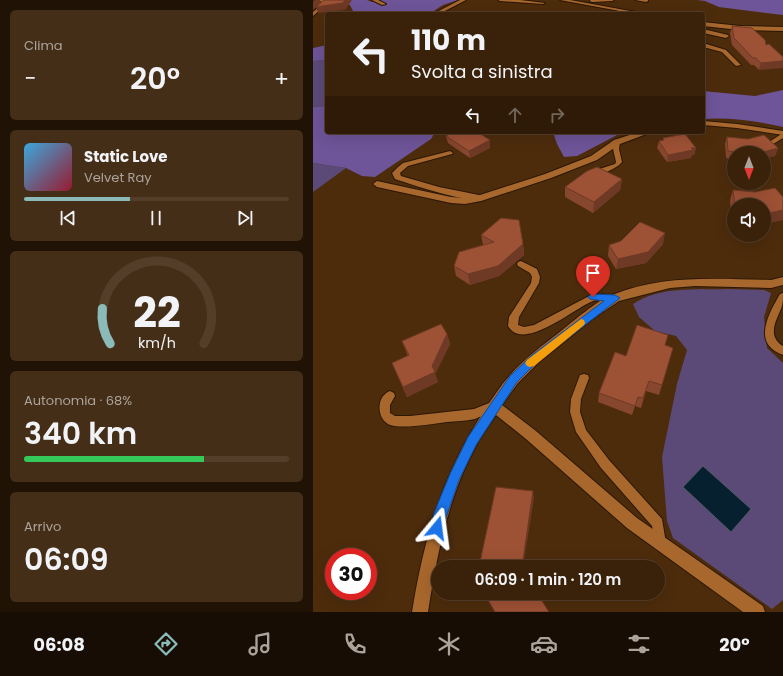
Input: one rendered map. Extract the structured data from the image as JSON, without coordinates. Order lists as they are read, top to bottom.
{
  "north": "bottom",
  "page": {
    "tile": [
      "Clima",
      ["Autonomia · 68%", "340 km"],
      ["Arrivo", "06:09"]
    ],
    "turn": ["110 m", "Svolta a sinistra"],
    "heat": ["−", "20°", "+"],
    "song": ["Static Love", "Velvet Ray"],
    "limit": "30",
    "trip": "06:09 · 1 min · 120 m",
    "tabs": ["06:08", "20°"],
    "gauge": ["22", "km/h"]
  }
}
